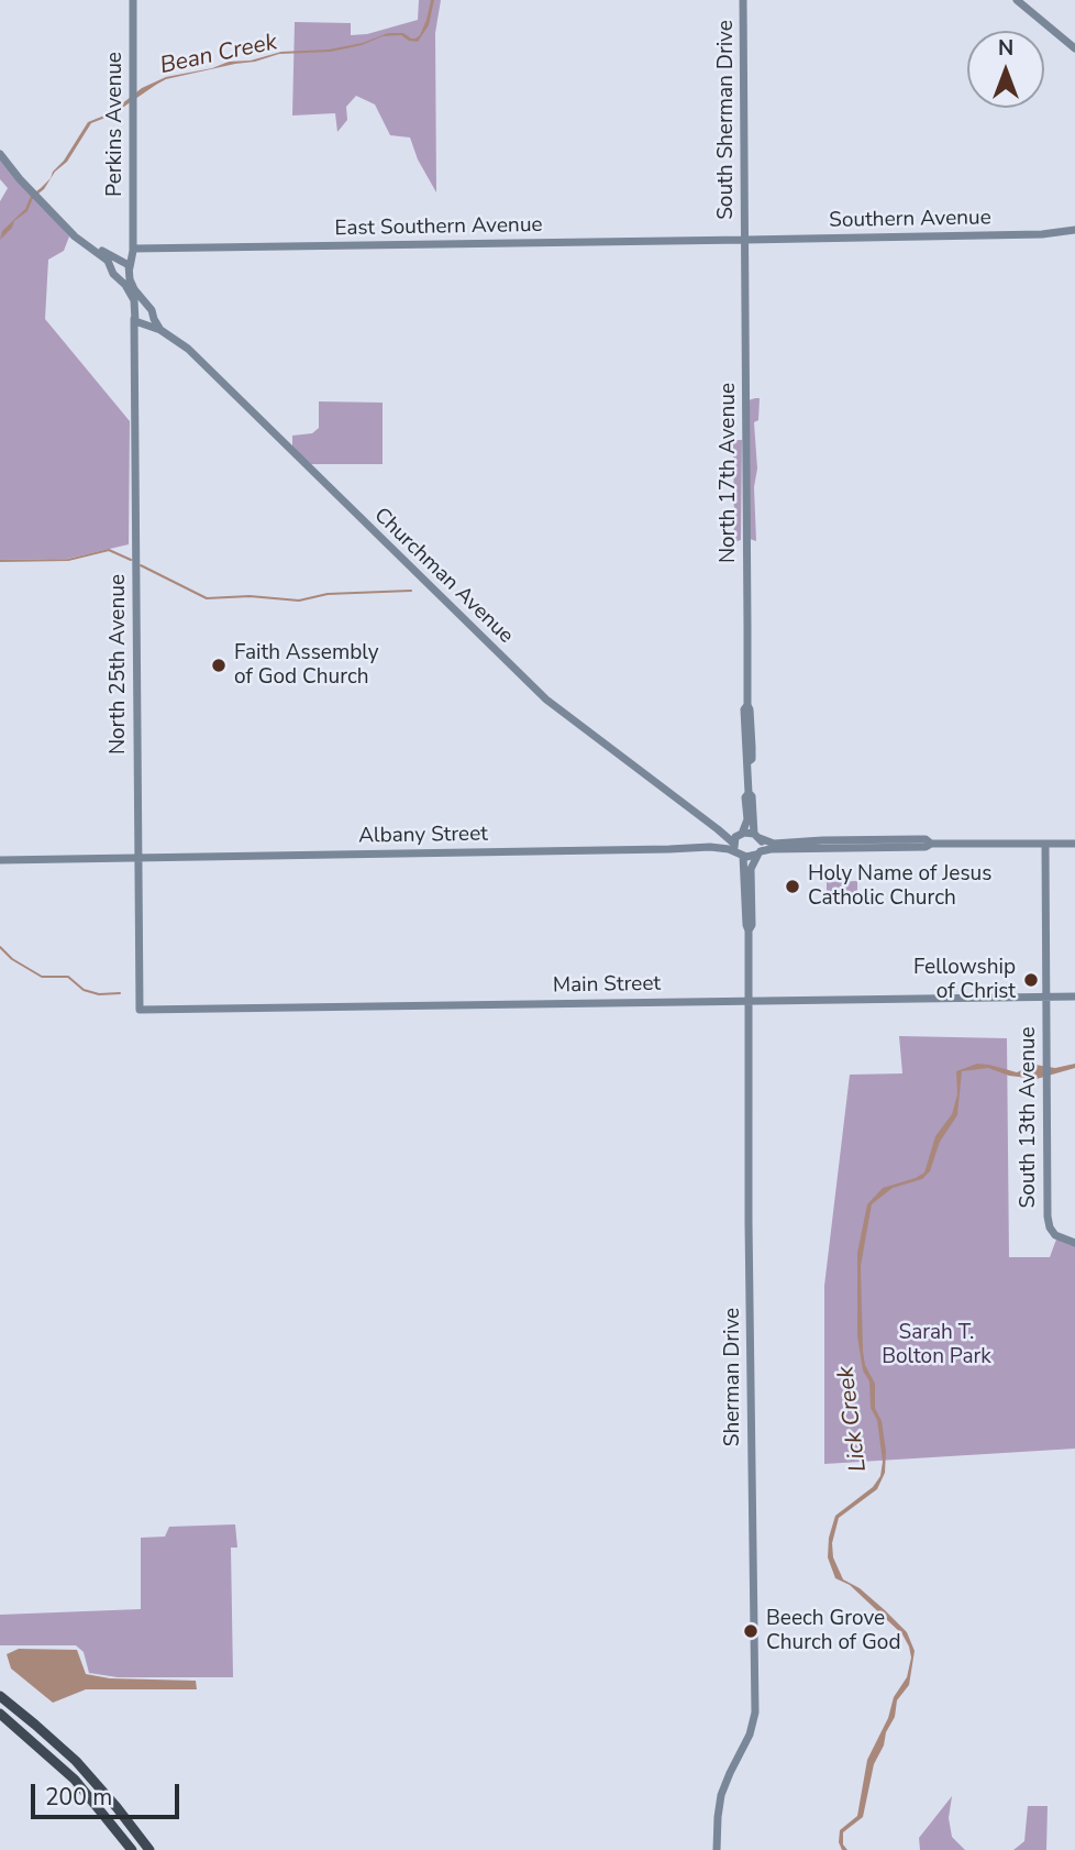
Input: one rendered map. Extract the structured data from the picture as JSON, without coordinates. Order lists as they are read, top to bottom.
{
  "streets": {
    "main road": [
      "South Sherman Drive",
      "Perkins Avenue",
      "Southern Avenue",
      "East Southern Avenue",
      "North 17th Avenue",
      "Churchman Avenue",
      "North 25th Avenue",
      "Albany Street",
      "Main Street",
      "South 13th Avenue",
      "Sherman Drive"
    ]
  },
  "crossings": [
    ["South Sherman Drive", "Southern Avenue"],
    ["South Sherman Drive", "East Southern Avenue"],
    ["South Sherman Drive", "North 17th Avenue"],
    ["Perkins Avenue", "East Southern Avenue"],
    ["Perkins Avenue", "Churchman Avenue"],
    ["Southern Avenue", "East Southern Avenue"],
    ["Southern Avenue", "North 17th Avenue"],
    ["East Southern Avenue", "North 17th Avenue"],
    ["North 17th Avenue", "Churchman Avenue"],
    ["North 17th Avenue", "Albany Street"],
    ["North 17th Avenue", "Main Street"],
    ["North 17th Avenue", "Sherman Drive"],
    ["Churchman Avenue", "North 25th Avenue"],
    ["Churchman Avenue", "Albany Street"],
    ["North 25th Avenue", "Albany Street"],
    ["North 25th Avenue", "Main Street"],
    ["Main Street", "South 13th Avenue"],
    ["Main Street", "Sherman Drive"]
  ],
  "water": ["Bean Creek", "Lick Creek"],
  "parks": ["Sarah T. Bolton Park"],
  "places": [
    "Faith Assembly of God Church",
    "Holy Name of Jesus Catholic Church",
    "Fellowship of Christ",
    "Beech Grove Church of God"
  ],
  "scale_bar": "200 m",
  "north": "top"
}
